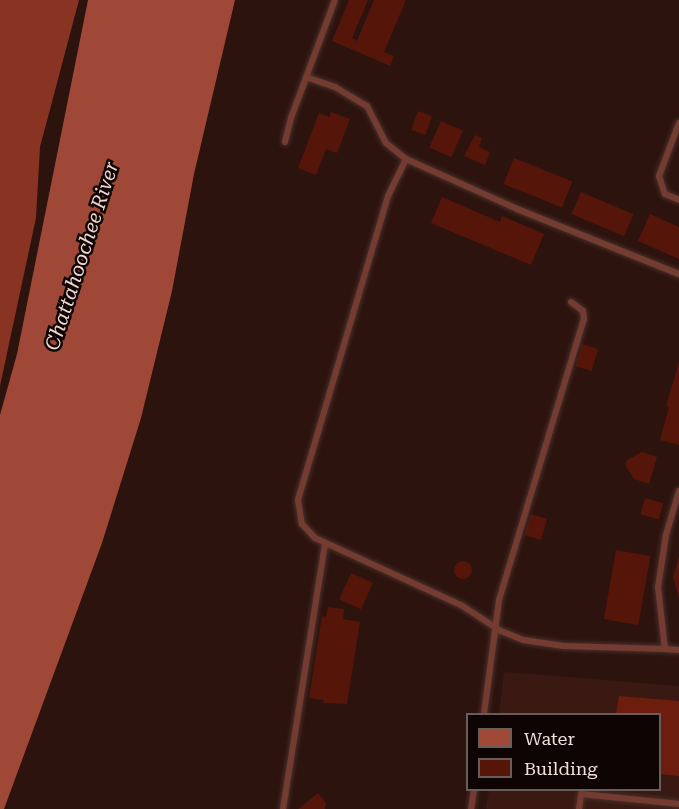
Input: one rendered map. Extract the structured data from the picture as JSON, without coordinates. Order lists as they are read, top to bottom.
{
  "water": ["Chattahoochee River"],
  "legend": ["Water", "Building"]
}
